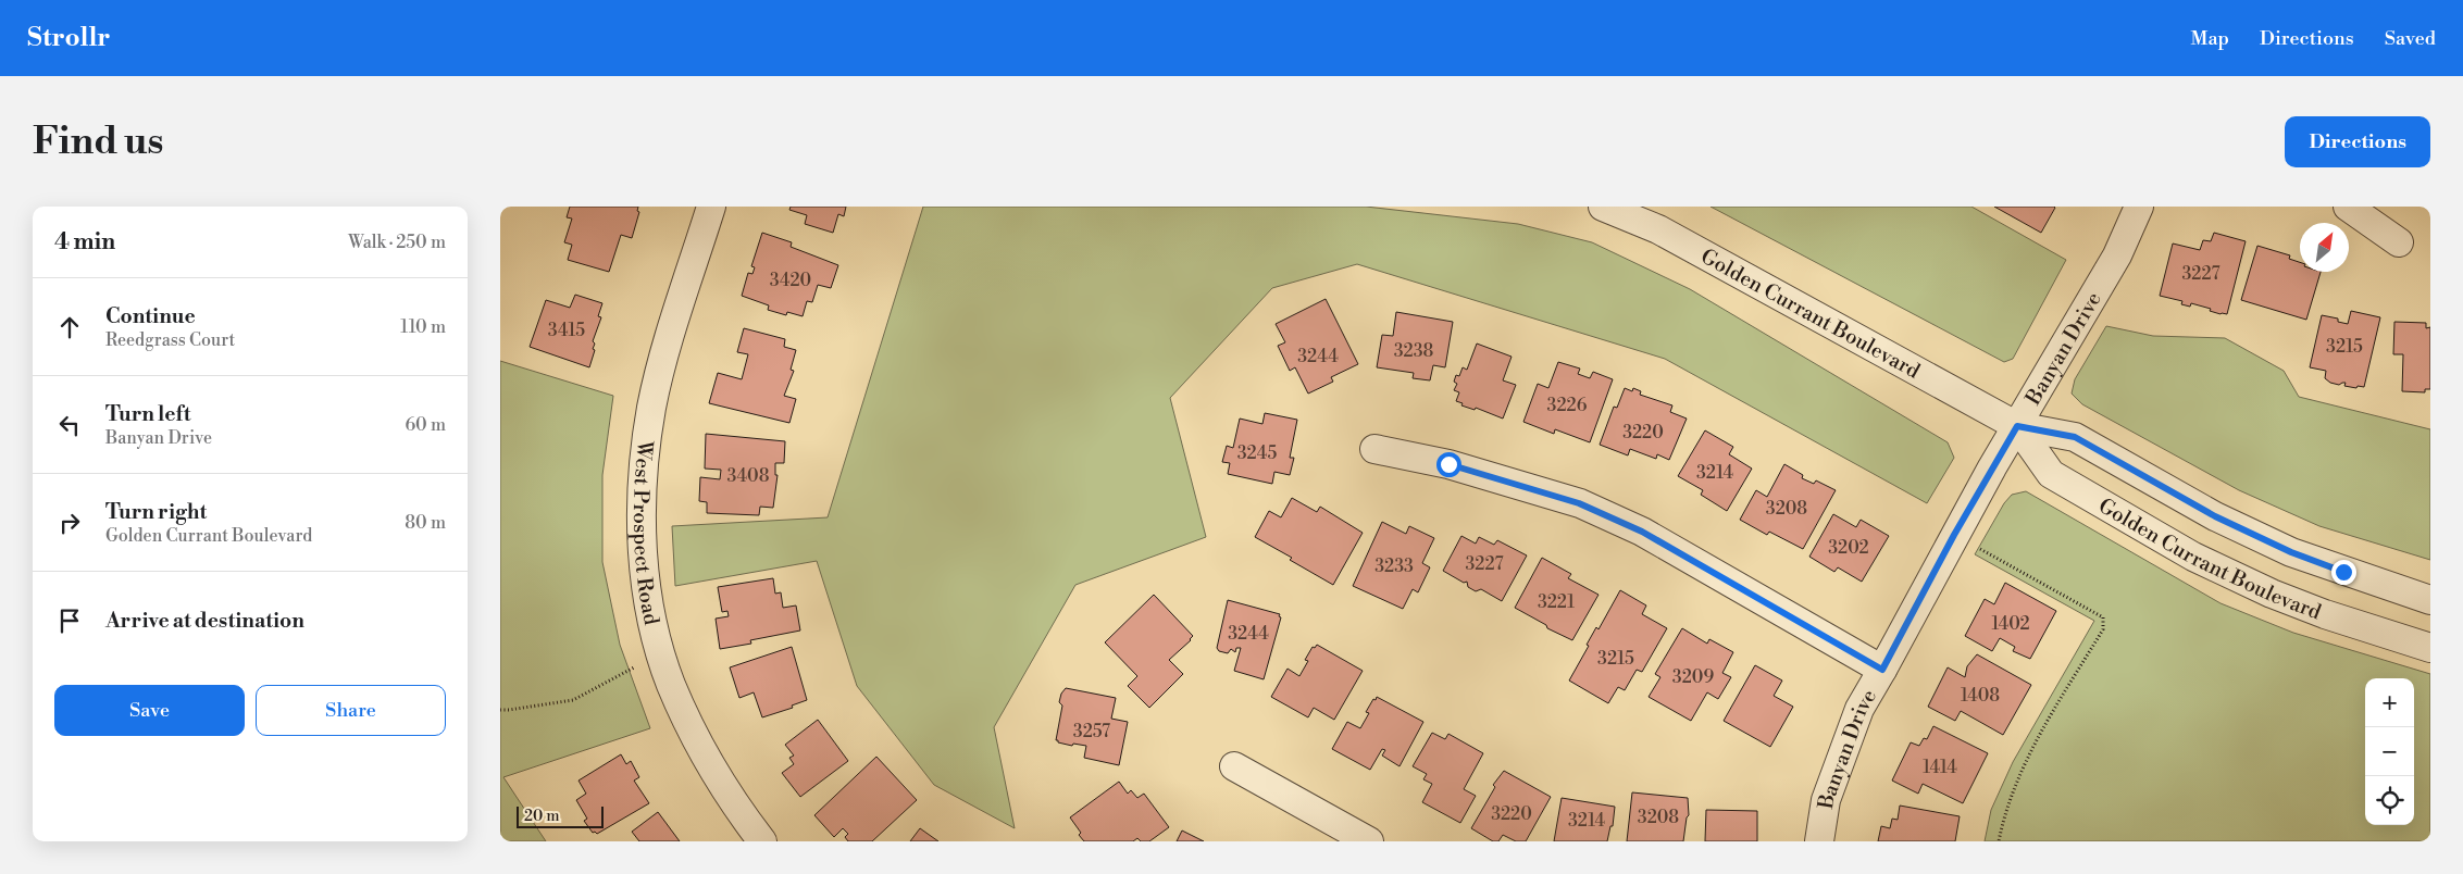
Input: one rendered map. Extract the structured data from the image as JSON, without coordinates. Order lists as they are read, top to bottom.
{
  "streets": {
    "street": ["Golden Currant Boulevard", "Banyan Drive", "West Prospect Road"]
  },
  "crossings": [
    ["Golden Currant Boulevard", "Banyan Drive"]
  ],
  "house_numbers": [
    "3227",
    "3420",
    "3415",
    "3215",
    "3238",
    "3244",
    "3226",
    "3220",
    "3245",
    "3214",
    "3408",
    "3208",
    "3202",
    "3227",
    "3233",
    "3221",
    "1402",
    "3244",
    "3215",
    "3209",
    "1408",
    "3257",
    "1414",
    "3220",
    "3208",
    "3214"
  ],
  "scale_bar": "20 m",
  "north": "top right",
  "page": {
    "header": "Strollr",
    "nav": ["Map", "Directions", "Saved"],
    "buttons": [
      "Directions",
      ["Save", "Share"]
    ],
    "title": "Find us",
    "heading": ["4 min", "Walk · 250 m"],
    "list": [
      ["Continue", "Reedgrass Court", "110 m"],
      ["Turn left", "Banyan Drive", "60 m"],
      ["Turn right", "Golden Currant Boulevard", "80 m"],
      "Arrive at destination"
    ],
    "map_buttons": ["+", "−"],
    "scale": "20 m"
  }
}
